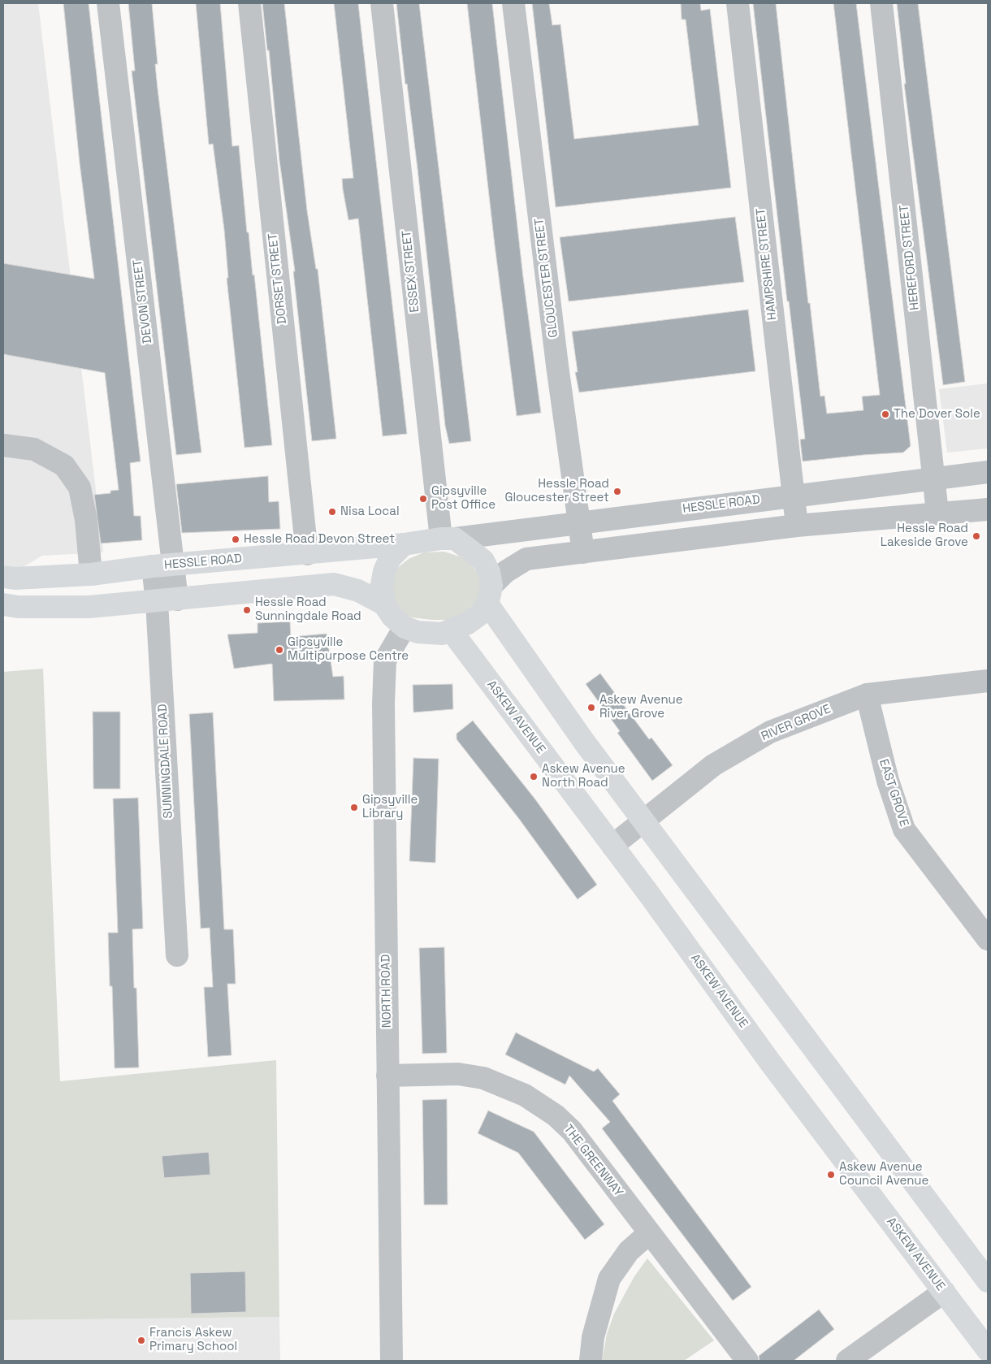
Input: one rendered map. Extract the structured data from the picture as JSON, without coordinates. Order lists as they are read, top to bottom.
{
  "streets": {
    "main road": ["HESSLE ROAD", "ASKEW AVENUE"],
    "street": [
      "HEREFORD STREET",
      "HAMPSHIRE STREET",
      "ESSEX STREET",
      "GLOUCESTER STREET",
      "DORSET STREET",
      "DEVON STREET",
      "RIVER GROVE",
      "SUNNINGDALE ROAD",
      "EAST GROVE",
      "NORTH ROAD",
      "THE GREENWAY"
    ]
  },
  "crossings": [
    ["HEREFORD STREET", "HESSLE ROAD"],
    ["HAMPSHIRE STREET", "HESSLE ROAD"],
    ["ESSEX STREET", "HESSLE ROAD"],
    ["ESSEX STREET", "ASKEW AVENUE"],
    ["ESSEX STREET", "NORTH ROAD"],
    ["GLOUCESTER STREET", "HESSLE ROAD"],
    ["DORSET STREET", "HESSLE ROAD"],
    ["DEVON STREET", "HESSLE ROAD"],
    ["DEVON STREET", "SUNNINGDALE ROAD"],
    ["HESSLE ROAD", "ASKEW AVENUE"],
    ["HESSLE ROAD", "SUNNINGDALE ROAD"],
    ["HESSLE ROAD", "NORTH ROAD"],
    ["ASKEW AVENUE", "RIVER GROVE"],
    ["ASKEW AVENUE", "NORTH ROAD"],
    ["RIVER GROVE", "EAST GROVE"],
    ["NORTH ROAD", "THE GREENWAY"]
  ],
  "places": [
    "The Dover Sole",
    "Hessle Road Gloucester Street",
    "Gipsyville Post Office",
    "Nisa Local",
    "Hessle Road Lakeside Grove",
    "Hessle Road Devon Street",
    "Hessle Road Sunningdale Road",
    "Gipsyville Multipurpose Centre",
    "Askew Avenue River Grove",
    "Askew Avenue North Road",
    "Gipsyville Library",
    "Askew Avenue Council Avenue",
    "Francis Askew Primary School"
  ]
}
